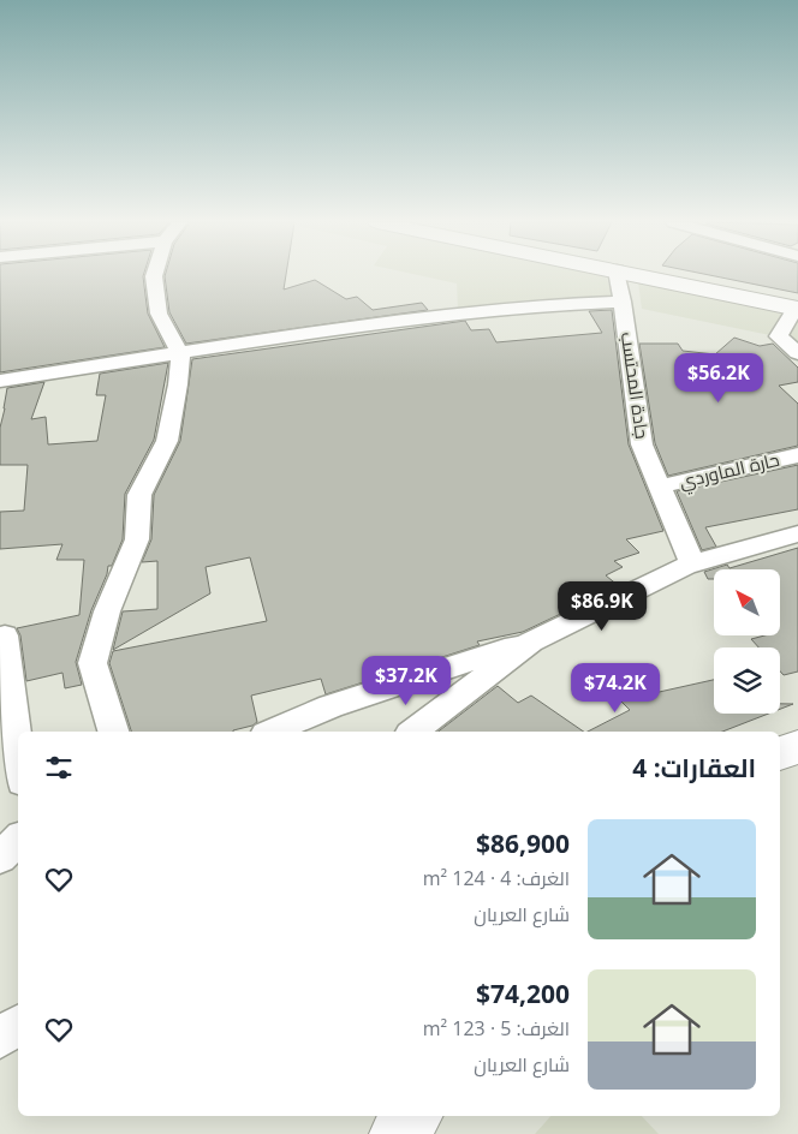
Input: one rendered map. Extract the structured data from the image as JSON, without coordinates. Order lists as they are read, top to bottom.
{
  "streets": {
    "street": ["جادة المحتسب", "حارة الماوردي"]
  },
  "crossings": [
    ["جادة المحتسب", "حارة الماوردي"]
  ],
  "north": "top left",
  "page": {
    "price": [
      "$56.2K",
      "$86.9K",
      "$37.2K",
      "$74.2K"
    ],
    "heading": "العقارات: 4",
    "list": [
      {
        "name": "$86,900",
        "note": "الغرف: 4 · 124 m² · شارع العريان"
      },
      {
        "name": "$74,200",
        "note": "الغرف: 5 · 123 m² · شارع العريان"
      }
    ]
  }
}
